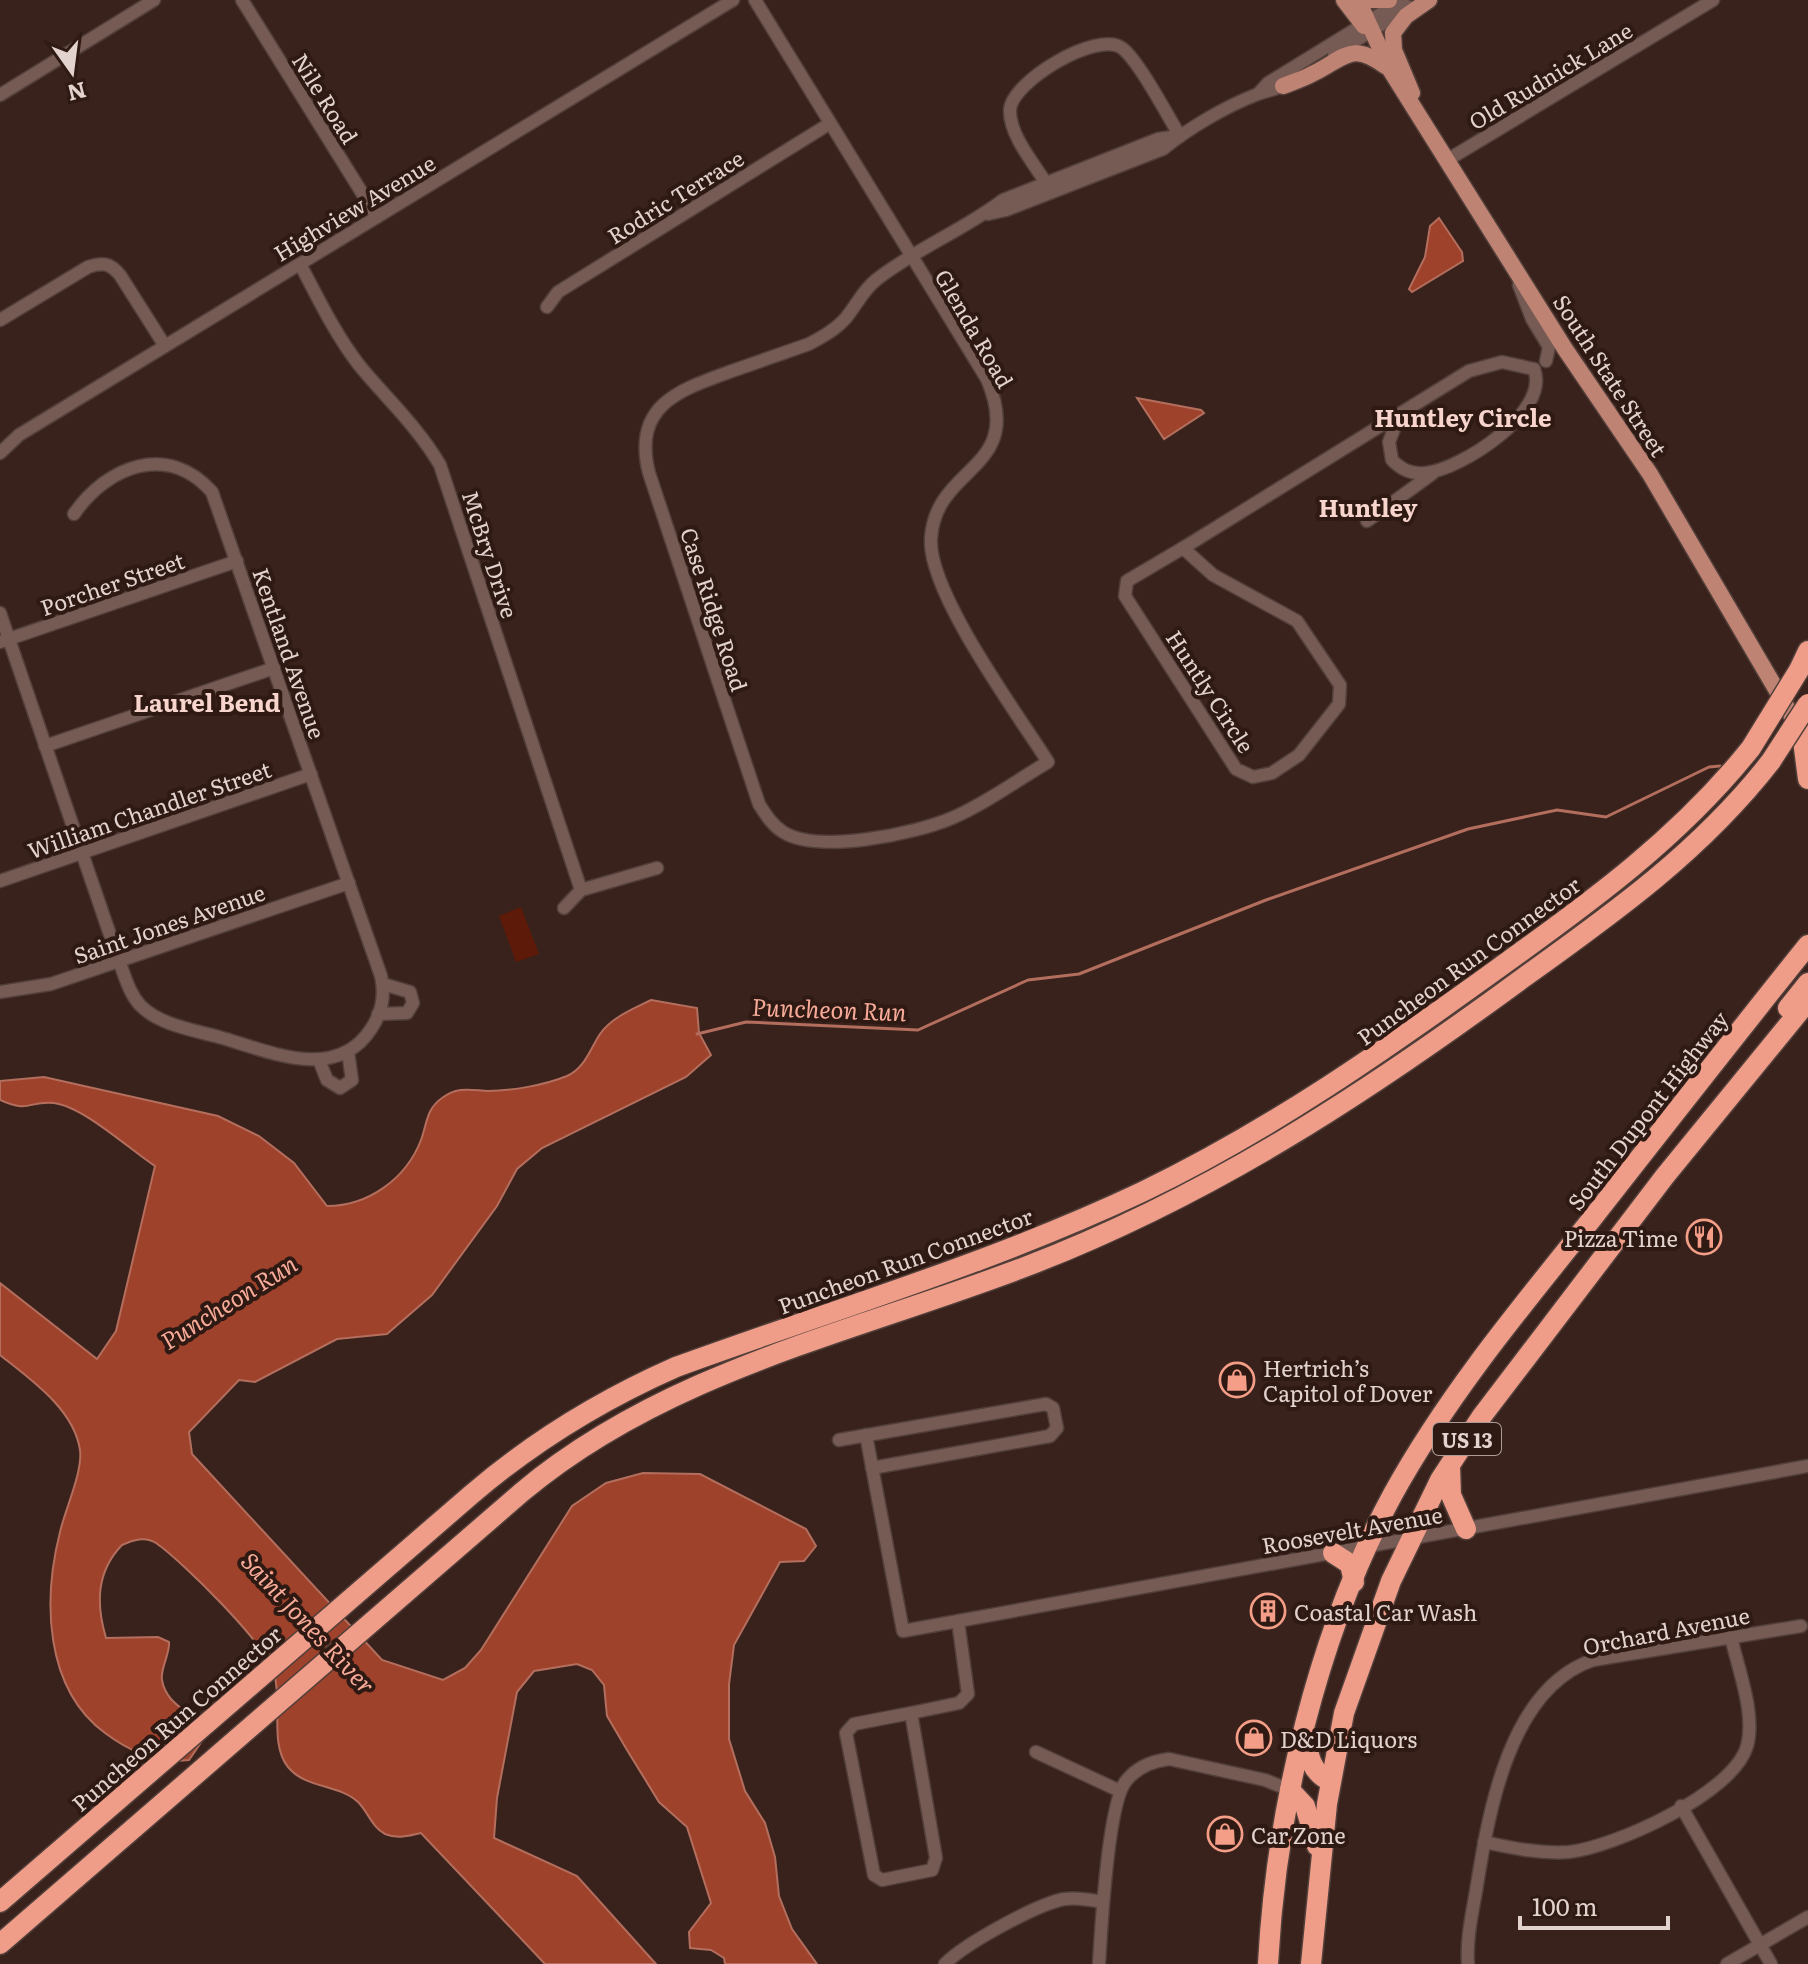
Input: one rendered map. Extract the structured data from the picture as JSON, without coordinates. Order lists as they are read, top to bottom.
{
  "streets": {
    "highway": ["Puncheon Run Connector", "South Dupont Highway", "US 13"],
    "main road": ["South State Street"],
    "street": [
      "Old Rudnick Lane",
      "Nile Road",
      "Rodric Terrace",
      "Highview Avenue",
      "Glenda Road",
      "McBry Drive",
      "Porcher Street",
      "Case Ridge Road",
      "Kentland Avenue",
      "Huntly Circle",
      "William Chandler Street",
      "Saint Jones Avenue",
      "Roosevelt Avenue",
      "Orchard Avenue"
    ]
  },
  "crossings": [
    ["Old Rudnick Lane", "South State Street"],
    ["Nile Road", "Highview Avenue"],
    ["Rodric Terrace", "Glenda Road"],
    ["Highview Avenue", "McBry Drive"],
    ["Glenda Road", "Case Ridge Road"],
    ["Porcher Street", "Kentland Avenue"],
    ["Kentland Avenue", "William Chandler Street"],
    ["Kentland Avenue", "Saint Jones Avenue"],
    ["South Dupont Highway", "Roosevelt Avenue"],
    ["US 13", "Roosevelt Avenue"]
  ],
  "districts": ["Huntley Circle", "Huntley", "Laurel Bend"],
  "water": ["Puncheon Run", "Saint Jones River"],
  "places": {
    "restaurant": ["Pizza Time"],
    "shop": ["Hertrich’s Capitol of Dover", "D&D Liquors", "Car Zone"],
    "building": ["Coastal Car Wash"]
  },
  "scale_bar": "100 m",
  "north": "bottom"
}
